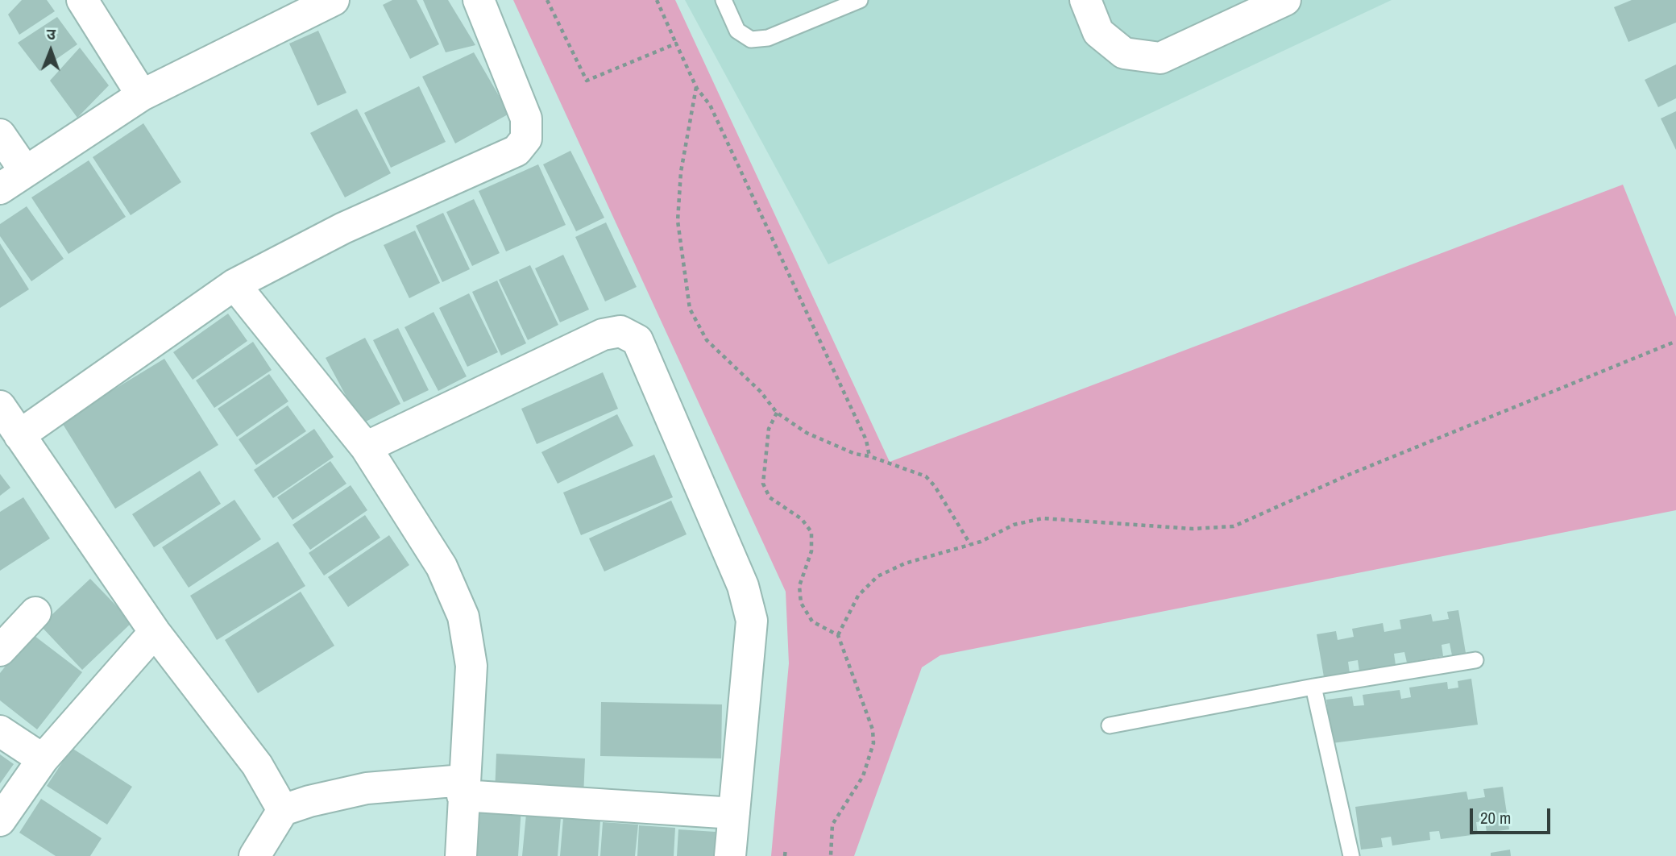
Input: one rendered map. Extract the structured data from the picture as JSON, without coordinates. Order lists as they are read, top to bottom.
{
  "scale_bar": "20 m",
  "north": "top"
}
